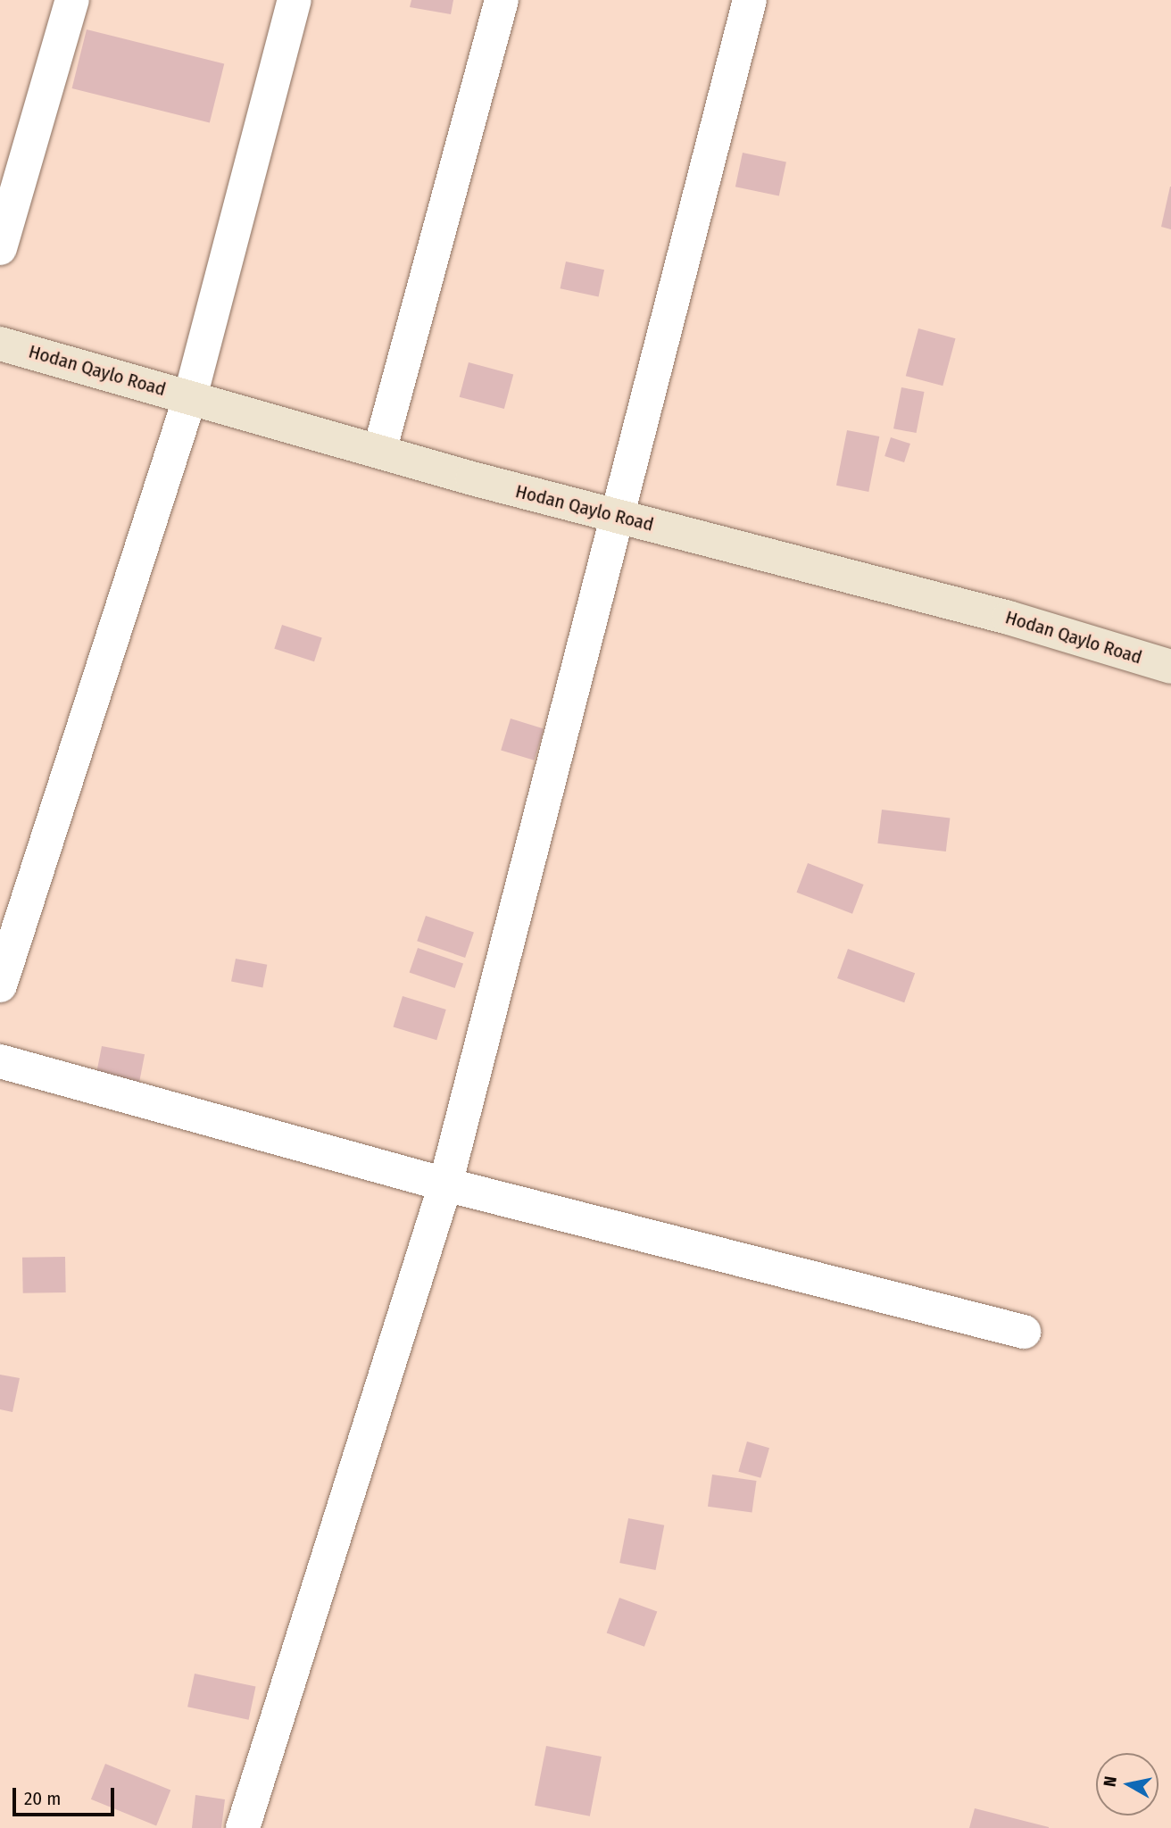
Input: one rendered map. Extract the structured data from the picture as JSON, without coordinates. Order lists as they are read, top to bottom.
{
  "streets": {
    "street": ["Hodan Qaylo Road"]
  },
  "scale_bar": "20 m",
  "north": "left"
}
